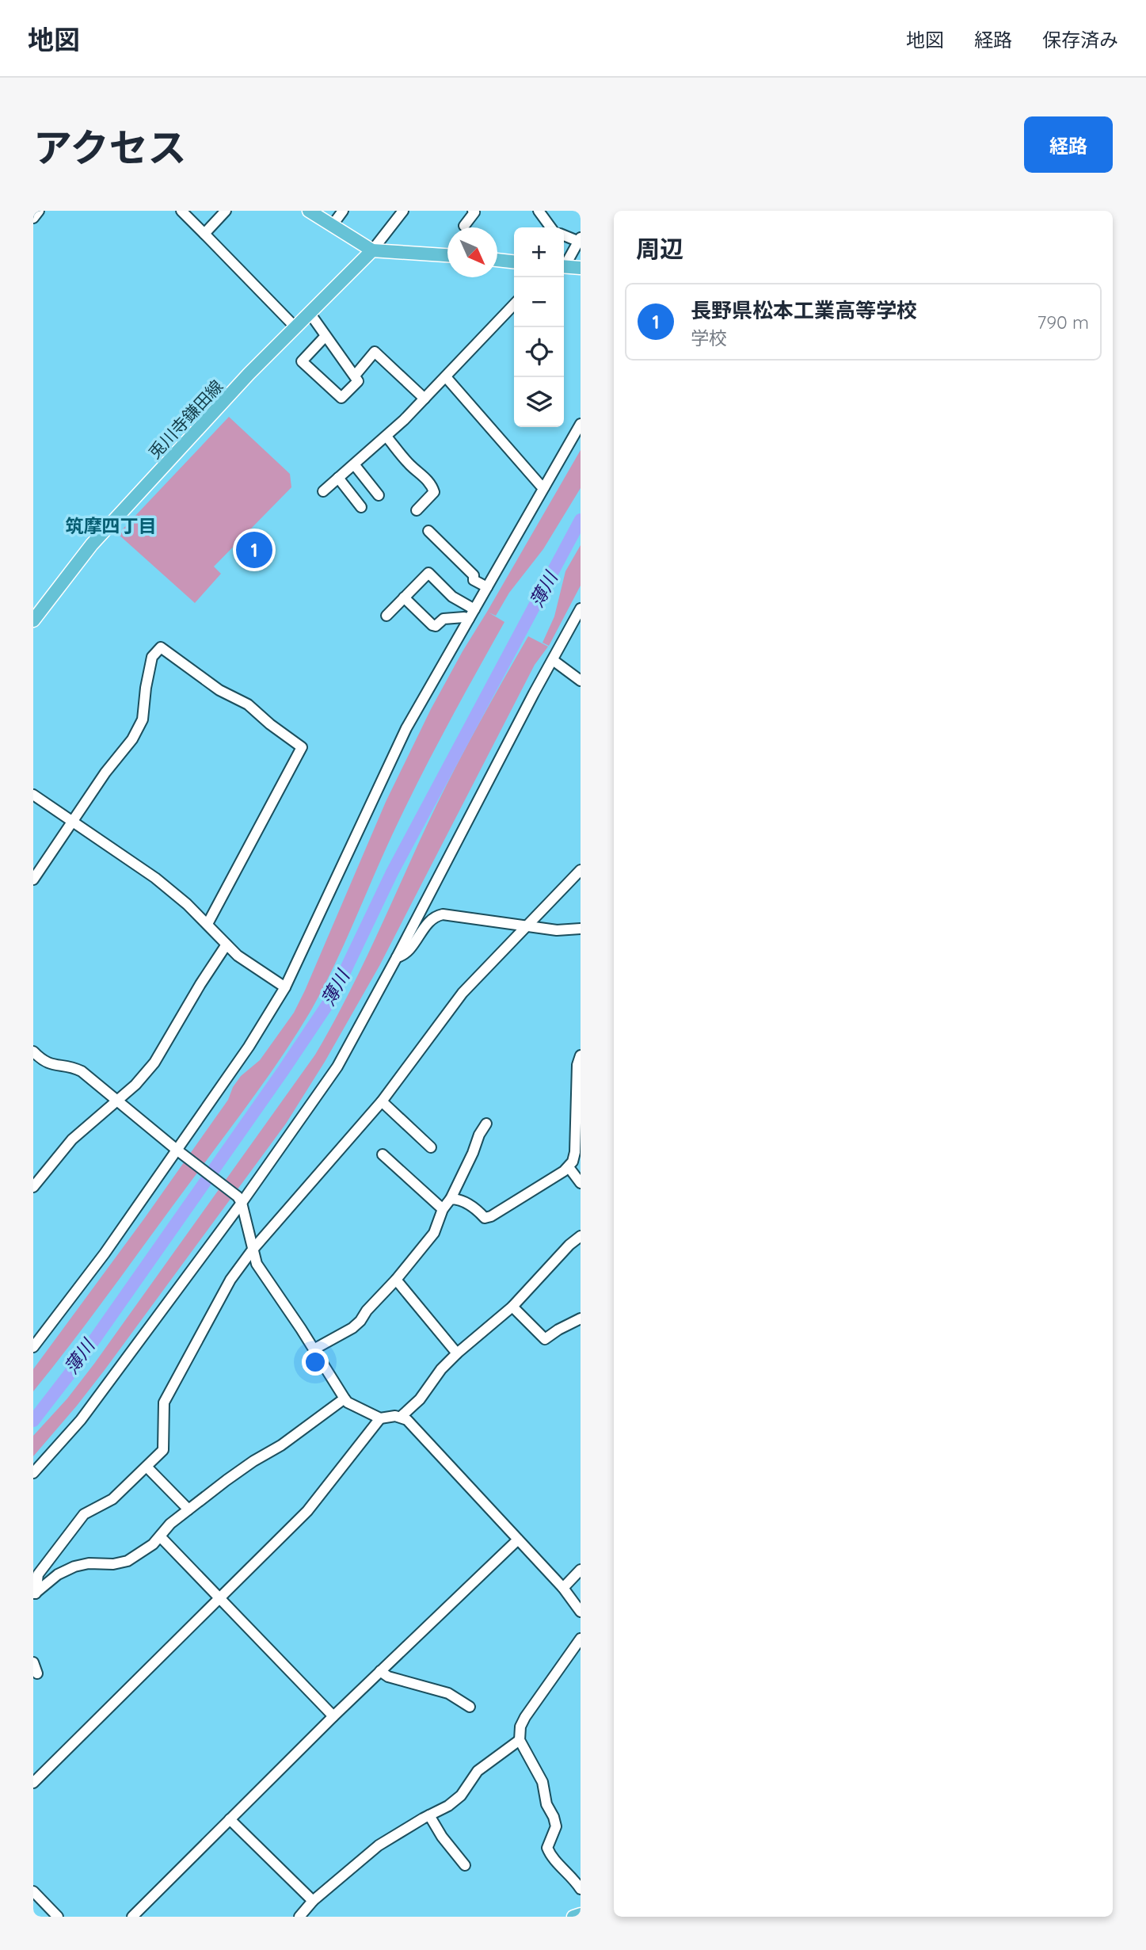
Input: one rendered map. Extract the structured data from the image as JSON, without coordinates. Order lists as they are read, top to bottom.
{
  "streets": {
    "main road": ["兎川寺鎌田線"]
  },
  "districts": ["筑摩四丁目"],
  "water": ["薄川"],
  "north": "bottom right",
  "page": {
    "header": "地図",
    "nav": ["地図", "経路", "保存済み"],
    "title": "アクセス",
    "buttons": "経路",
    "heading": "周辺",
    "map_buttons": ["+", "−"],
    "list": [
      {
        "mark": "1",
        "name": "長野県松本工業高等学校",
        "note": "学校",
        "value": "790 m"
      }
    ],
    "pins": "1"
  }
}
